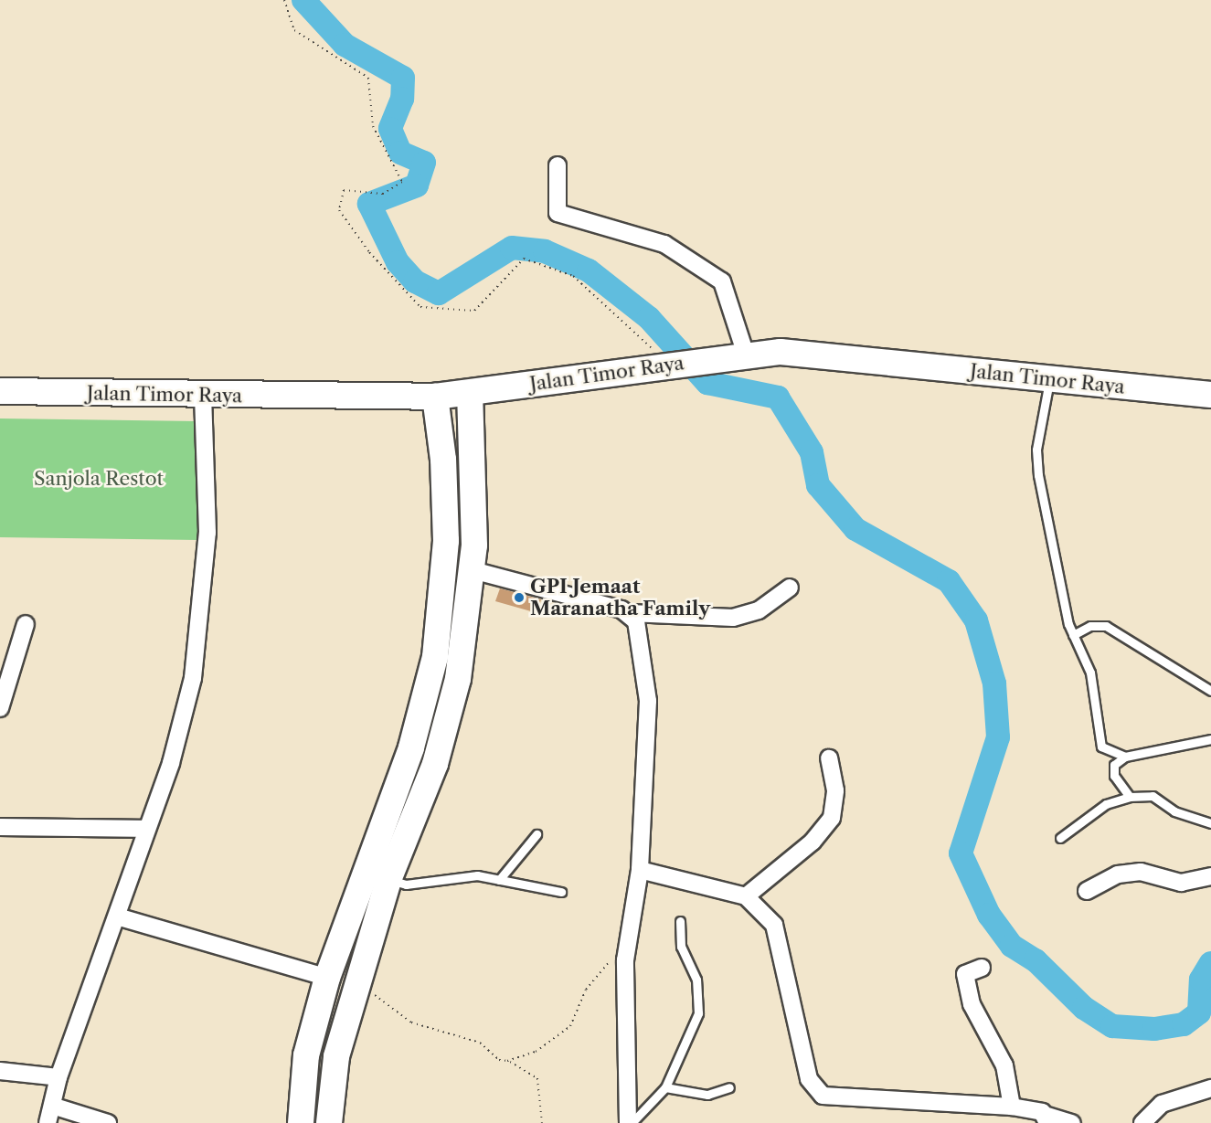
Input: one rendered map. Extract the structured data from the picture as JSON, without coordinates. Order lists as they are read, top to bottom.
{
  "streets": {
    "highway": ["Jalan Timor Raya"]
  },
  "parks": ["Sanjola Restot"],
  "places": ["GPI Jemaat Maranatha Family"]
}
